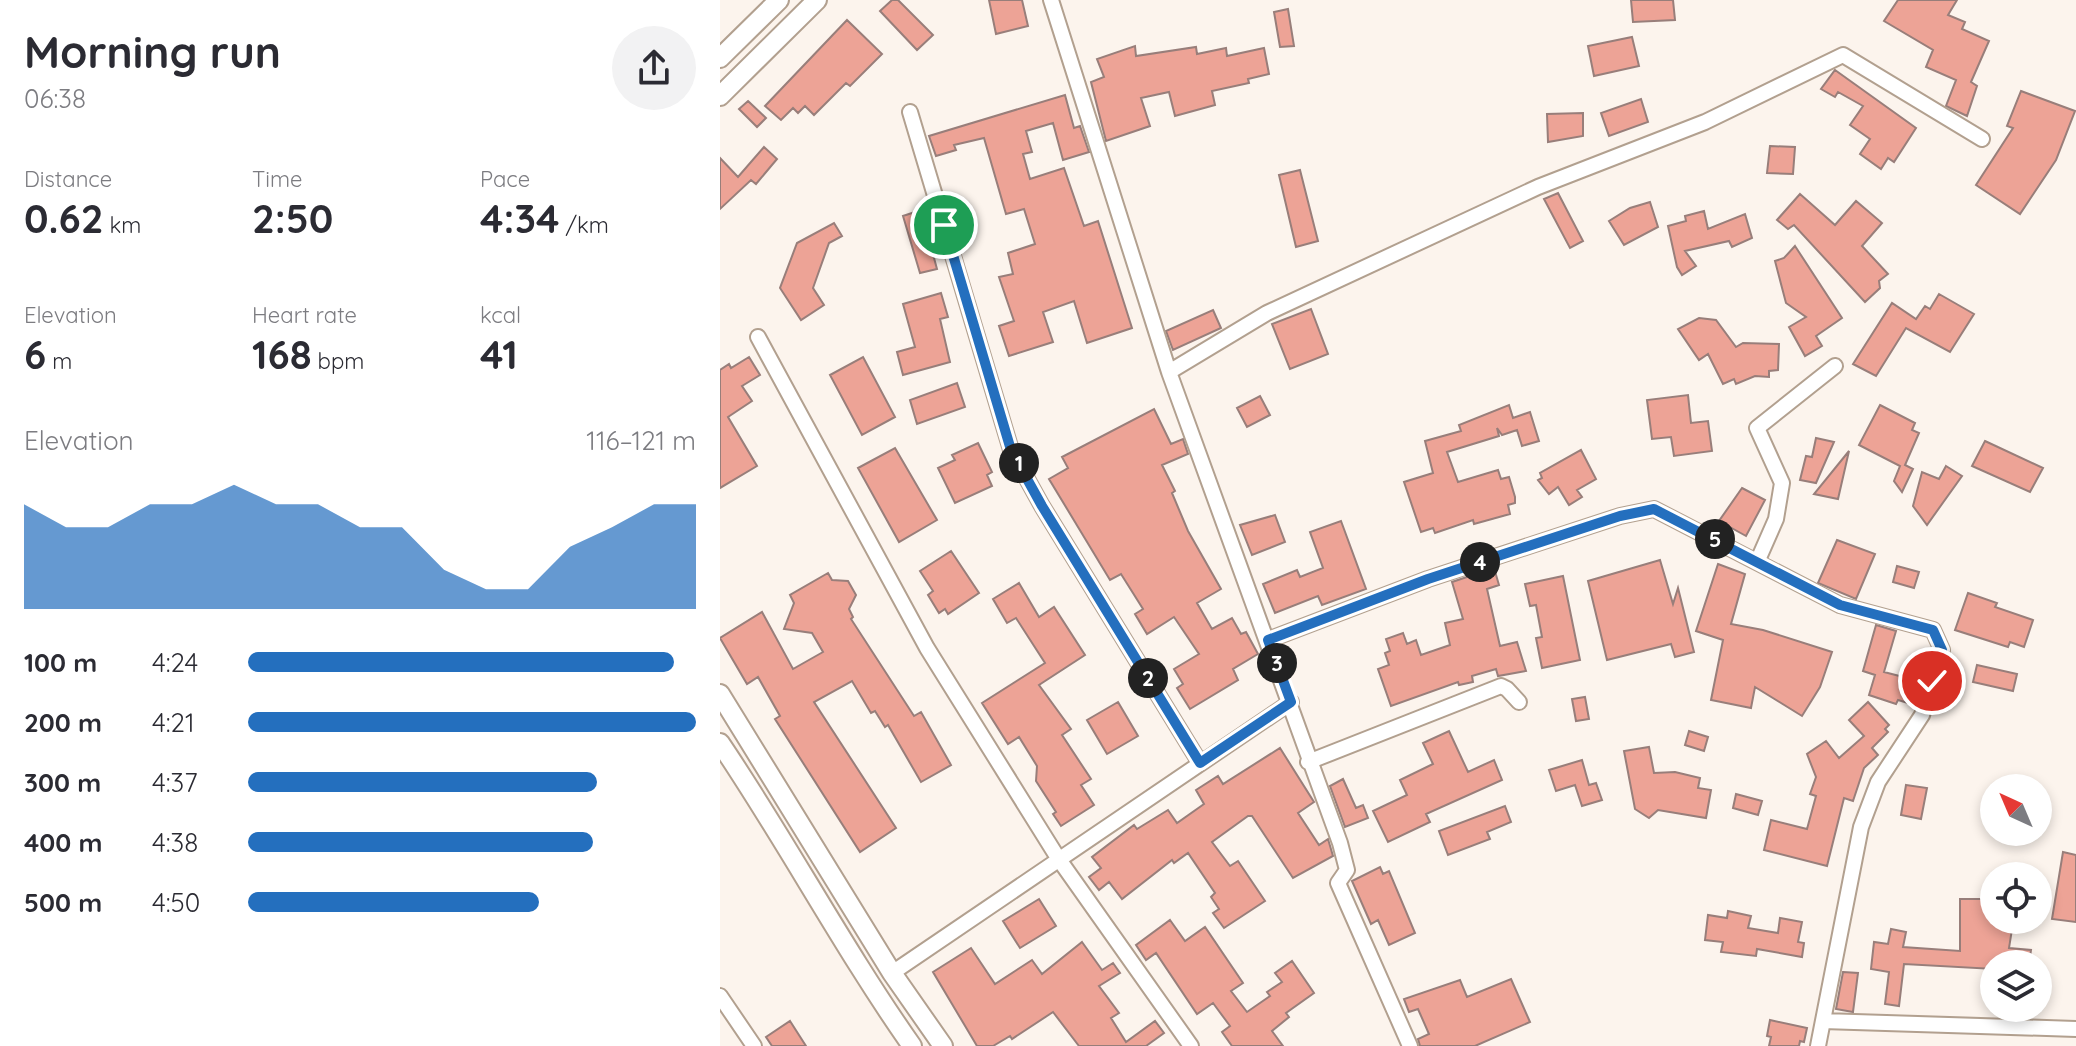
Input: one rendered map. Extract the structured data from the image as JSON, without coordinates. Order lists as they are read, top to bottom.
{
  "north": "top left",
  "page": {
    "heading": ["Morning run", "06:38"],
    "stats": [
      ["Distance", "0.62 km"],
      ["Time", "2:50"],
      ["Pace", "4:34 /km"],
      ["Elevation", "6 m"],
      ["Heart rate", "168 bpm"],
      ["kcal", "41"]
    ],
    "chart": ["Elevation", "116–121 m"],
    "pins": [
      "1",
      "5",
      "4",
      "3",
      "2"
    ],
    "list": [
      {
        "name": "100 m",
        "note": "4:24"
      },
      {
        "name": "200 m",
        "note": "4:21"
      },
      {
        "name": "300 m",
        "note": "4:37"
      },
      {
        "name": "400 m",
        "note": "4:38"
      },
      {
        "name": "500 m",
        "note": "4:50"
      }
    ]
  }
}
